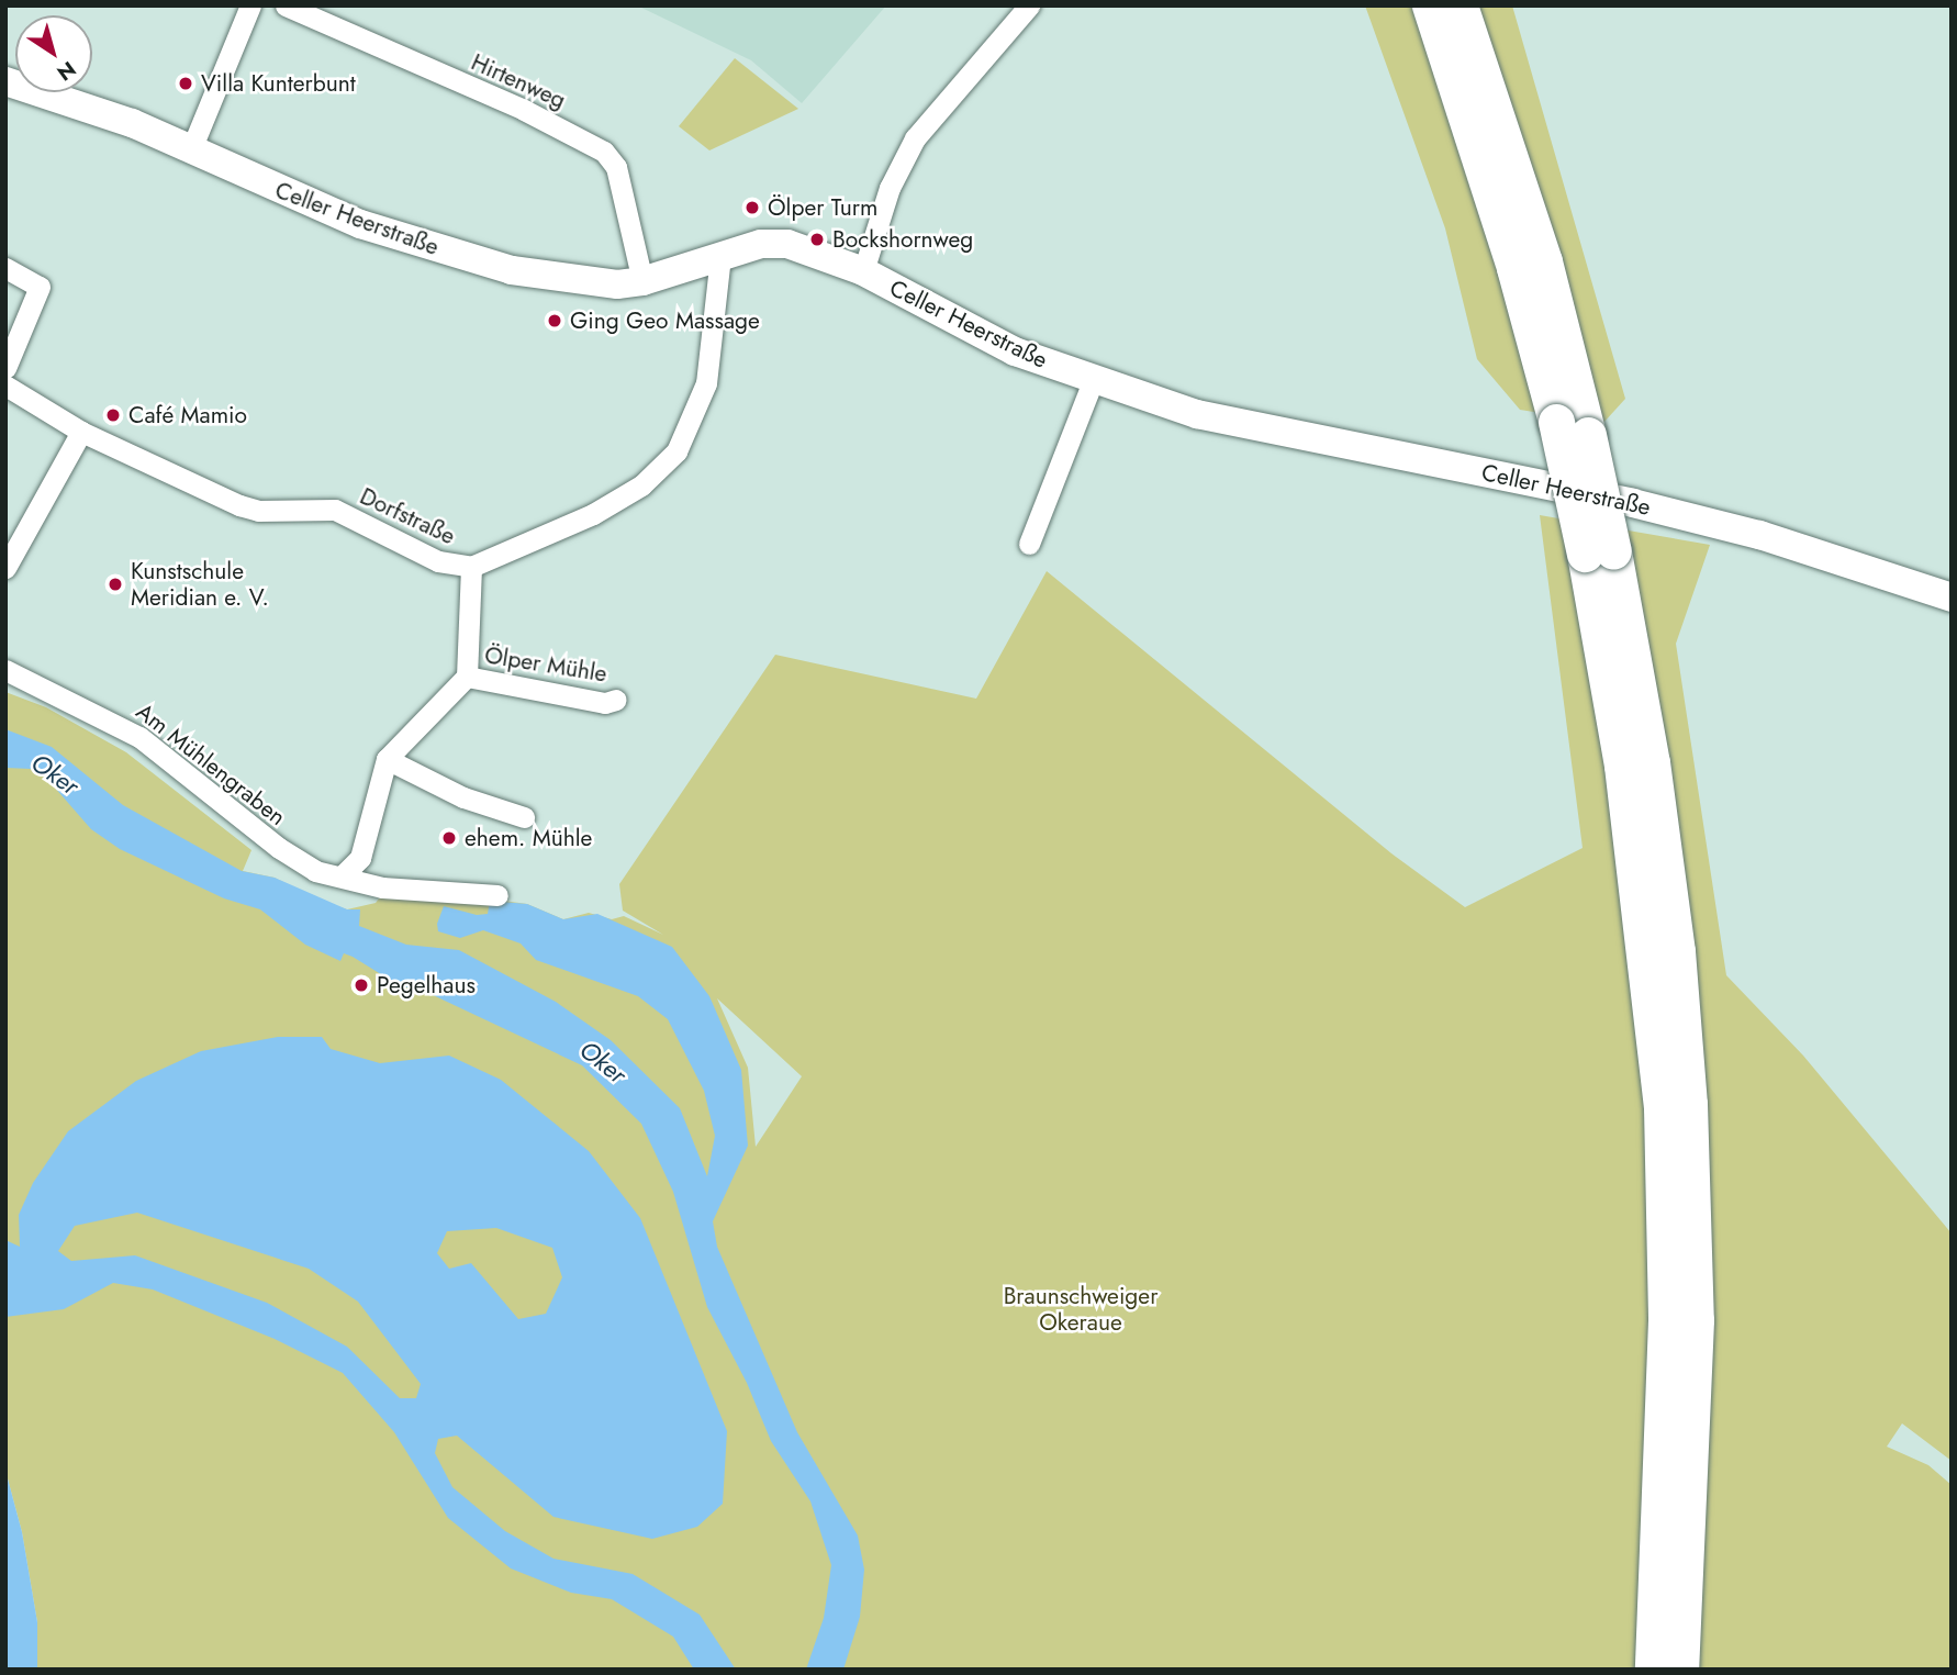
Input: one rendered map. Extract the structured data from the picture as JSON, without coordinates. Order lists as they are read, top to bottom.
{
  "streets": {
    "main road": ["Celler Heerstraße"],
    "street": [
      "Hirtenweg",
      "Dorfstraße",
      "Ölper Mühle",
      "Am Mühlengraben"
    ]
  },
  "crossings": [
    ["Hirtenweg", "Celler Heerstraße"],
    ["Celler Heerstraße", "Dorfstraße"]
  ],
  "water": ["Oker"],
  "parks": ["Braunschweiger Okeraue"],
  "places": [
    "Villa Kunterbunt",
    "Ölper Turm",
    "Bockshornweg",
    "Ging Geo Massage",
    "Café Mamio",
    "Kunstschule Meridian e. V.",
    "ehem. Mühle",
    "Pegelhaus"
  ],
  "north": "bottom right"
}
